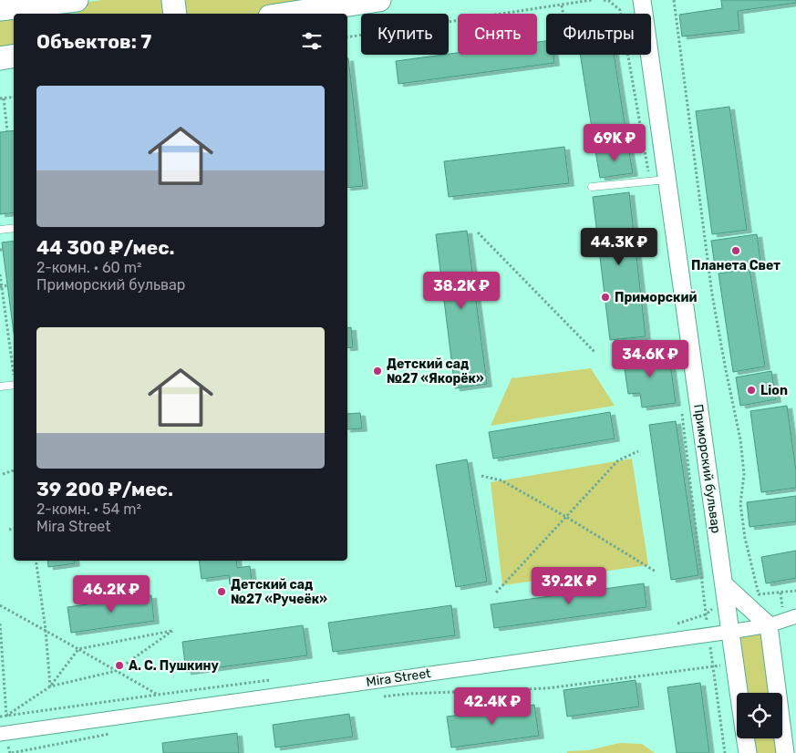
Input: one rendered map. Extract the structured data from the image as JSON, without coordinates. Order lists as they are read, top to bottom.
{
  "streets": {
    "street": ["Приморский бульвар", "Mira Street"]
  },
  "crossings": [
    ["Приморский бульвар", "Mira Street"]
  ],
  "places": [
    "Планета Свет",
    "Приморский",
    "Детский сад №27 «Якорёк»",
    "Lion",
    "Детский сад №27 «Ручеёк»",
    "А. С. Пушкину"
  ],
  "page": {
    "chip": ["Купить", "Снять", "Фильтры"],
    "heading": "Объектов: 7",
    "list": [
      {
        "name": "44 300 ₽/мес.",
        "note": "2-комн. · 60 m² · Приморский бульвар"
      },
      {
        "name": "39 200 ₽/мес.",
        "note": "2-комн. · 54 m² · Mira Street"
      }
    ],
    "price": [
      "69K ₽",
      "44.3K ₽",
      "38.2K ₽",
      "34.6K ₽",
      "39.2K ₽",
      "46.2K ₽",
      "42.4K ₽"
    ]
  }
}
